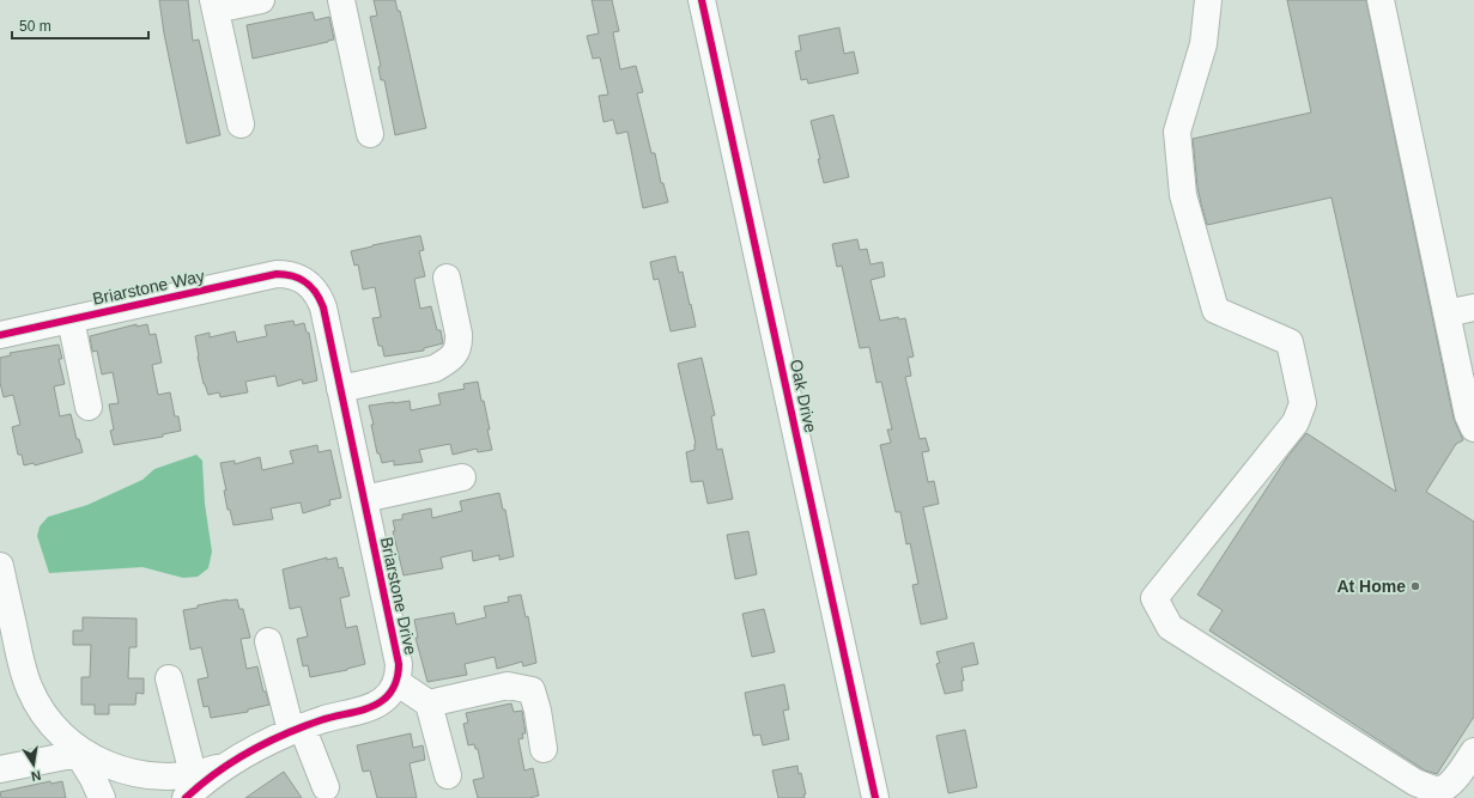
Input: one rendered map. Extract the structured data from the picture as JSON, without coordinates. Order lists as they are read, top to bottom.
{
  "streets": {
    "street": ["Briarstone Way", "Oak Drive", "Briarstone Drive"]
  },
  "crossings": [
    ["Briarstone Way", "Briarstone Drive"]
  ],
  "places": ["At Home"],
  "scale_bar": "50 m",
  "north": "bottom"
}
